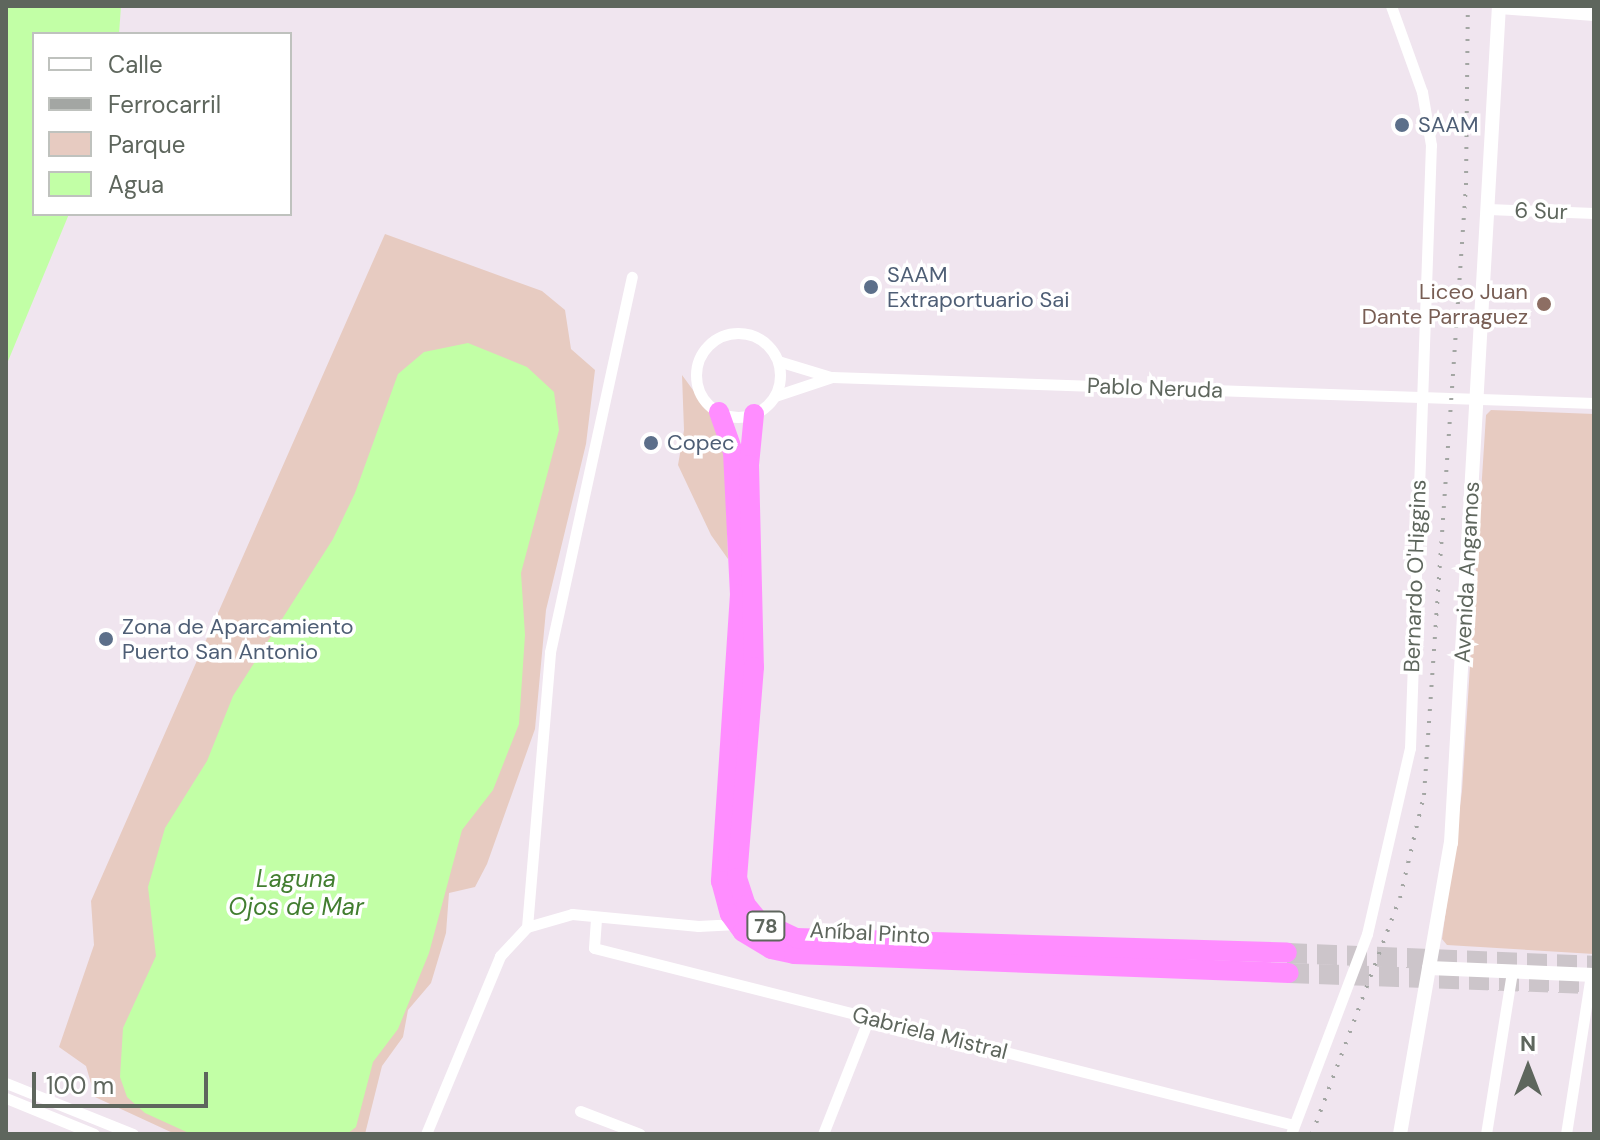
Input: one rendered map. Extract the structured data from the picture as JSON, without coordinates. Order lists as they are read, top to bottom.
{
  "streets": {
    "highway": ["78", "Aníbal Pinto"],
    "street": [
      "6 Sur",
      "Pablo Neruda",
      "Avenida Angamos",
      "Bernardo O'Higgins",
      "Gabriela Mistral"
    ]
  },
  "crossings": [
    ["6 Sur", "Avenida Angamos"],
    ["Pablo Neruda", "Avenida Angamos"],
    ["Pablo Neruda", "Bernardo O'Higgins"],
    ["Pablo Neruda", "78"],
    ["Bernardo O'Higgins", "Gabriela Mistral"],
    ["78", "Aníbal Pinto"]
  ],
  "water": ["Laguna Ojos de Mar"],
  "places": [
    "SAAM",
    "SAAM Extraportuario Sai",
    "Liceo Juan Dante Parraguez",
    "Copec",
    "Zona de Aparcamiento Puerto San Antonio"
  ],
  "legend": [
    "Calle",
    "Ferrocarril",
    "Parque",
    "Agua"
  ],
  "scale_bar": "100 m",
  "north": "top"
}
